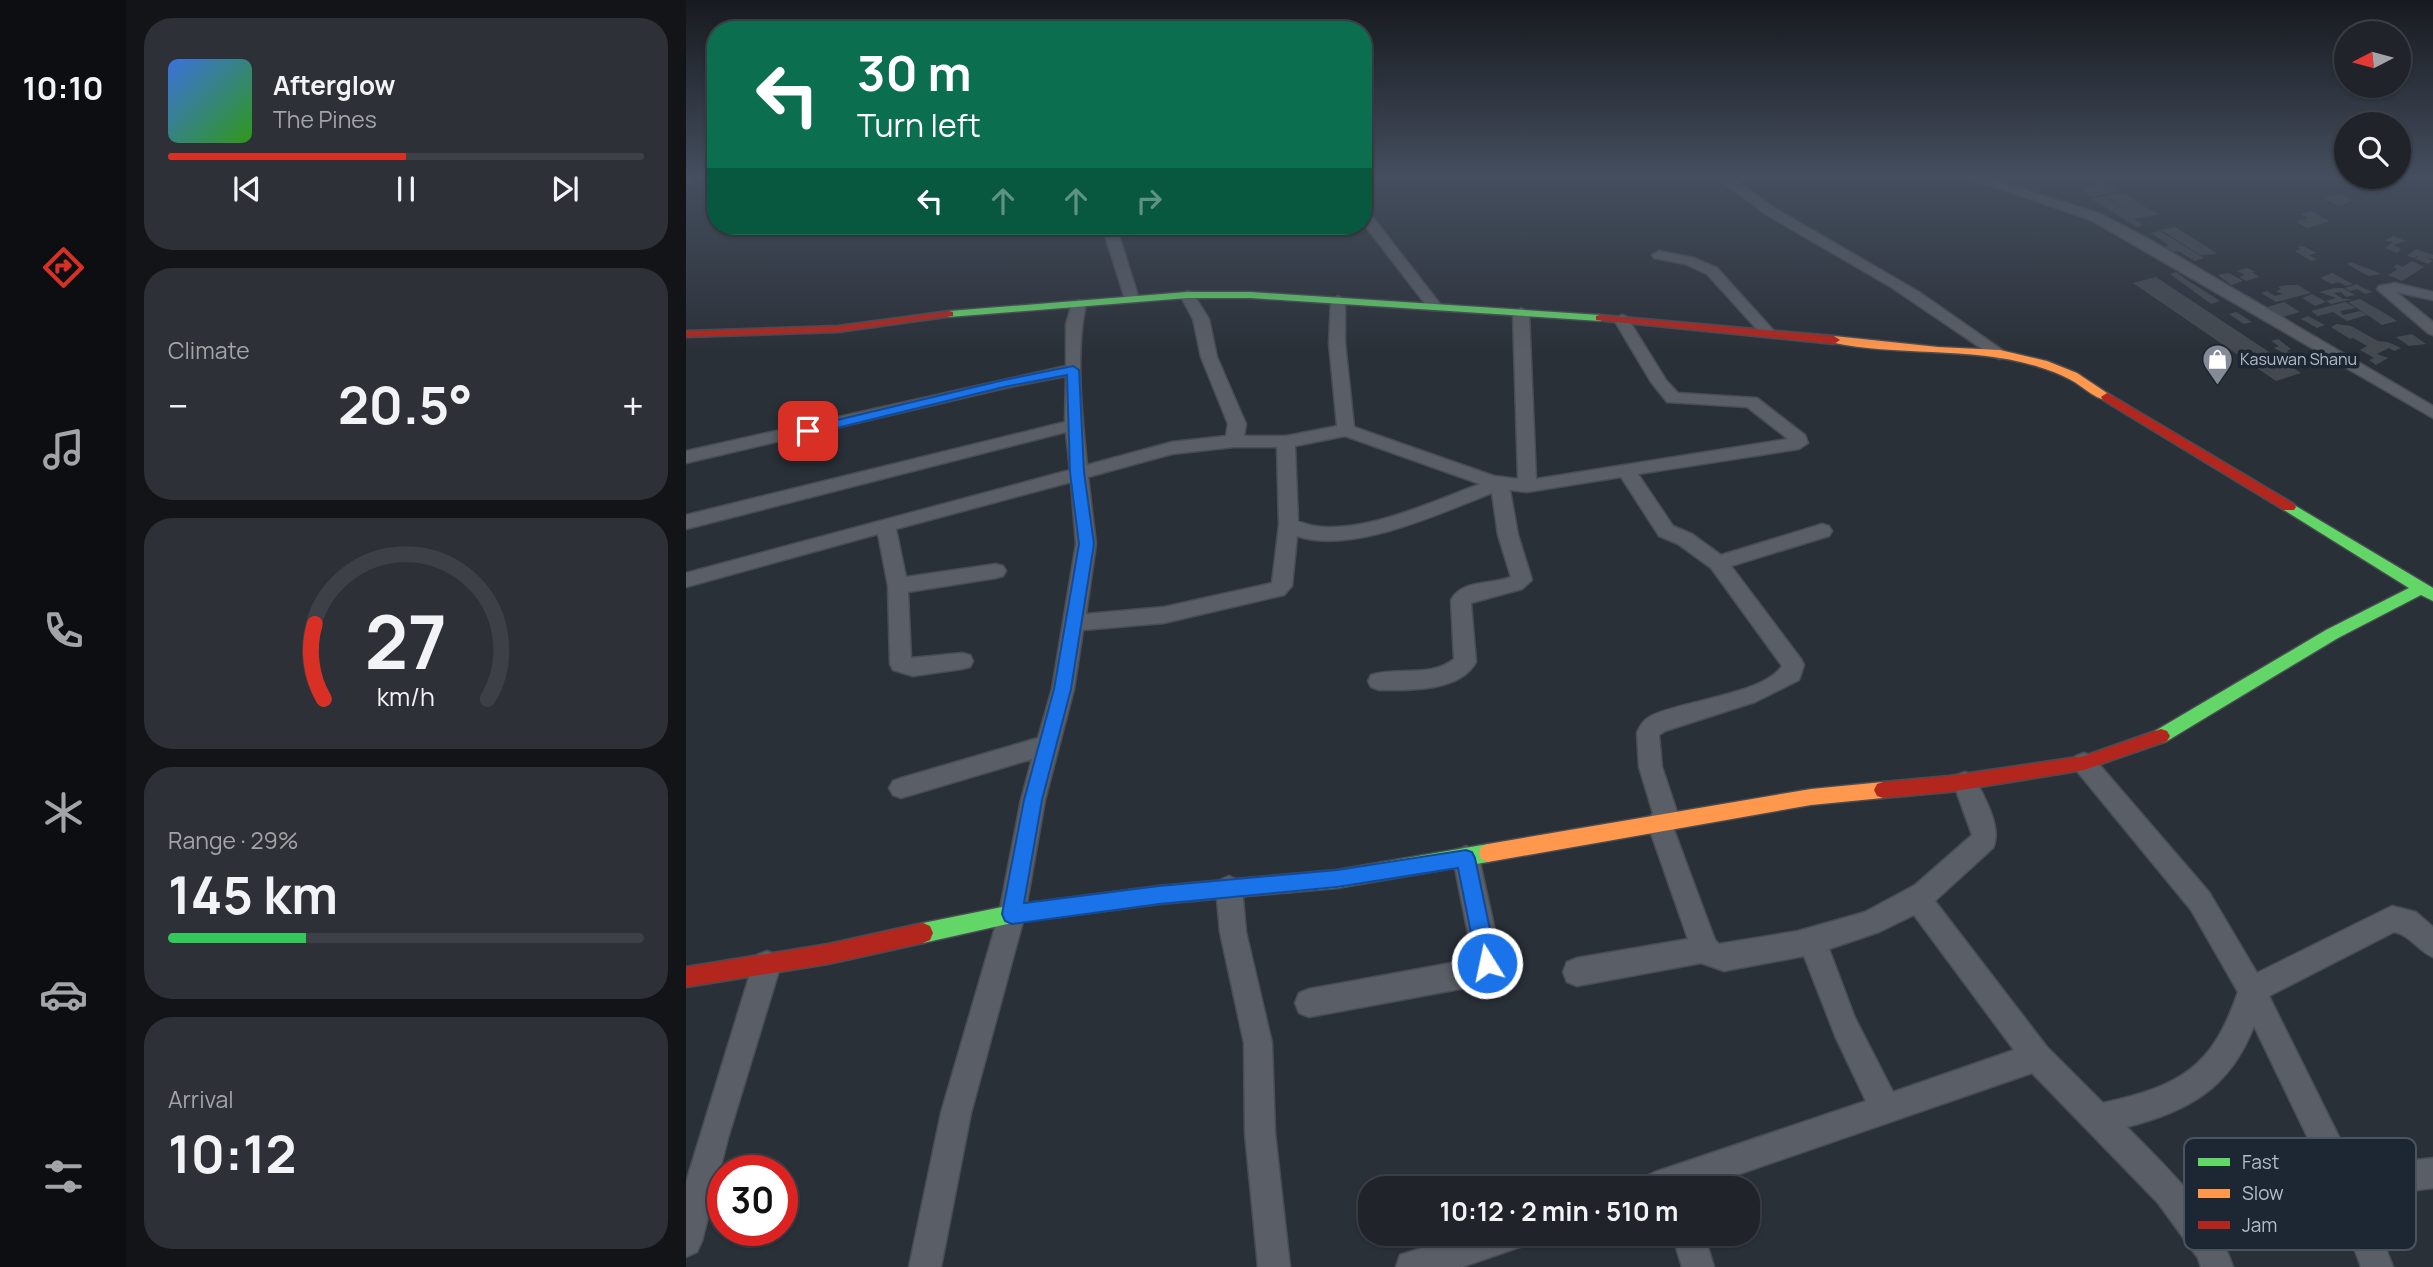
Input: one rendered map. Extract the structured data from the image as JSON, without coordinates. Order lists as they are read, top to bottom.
{
  "places": {
    "shop": ["Kasuwan Shanu"]
  },
  "legend": ["Fast", "Slow", "Jam"],
  "north": "left",
  "page": {
    "tabs": "10:10",
    "turn": ["30 m", "Turn left"],
    "song": ["Afterglow", "The Pines"],
    "tile": [
      "Climate",
      ["Range · 29%", "145 km"],
      ["Arrival", "10:12"]
    ],
    "heat": ["−", "20.5°", "+"],
    "limit": "30",
    "trip": "10:12 · 2 min · 510 m",
    "gauge": ["27", "km/h"]
  }
}
